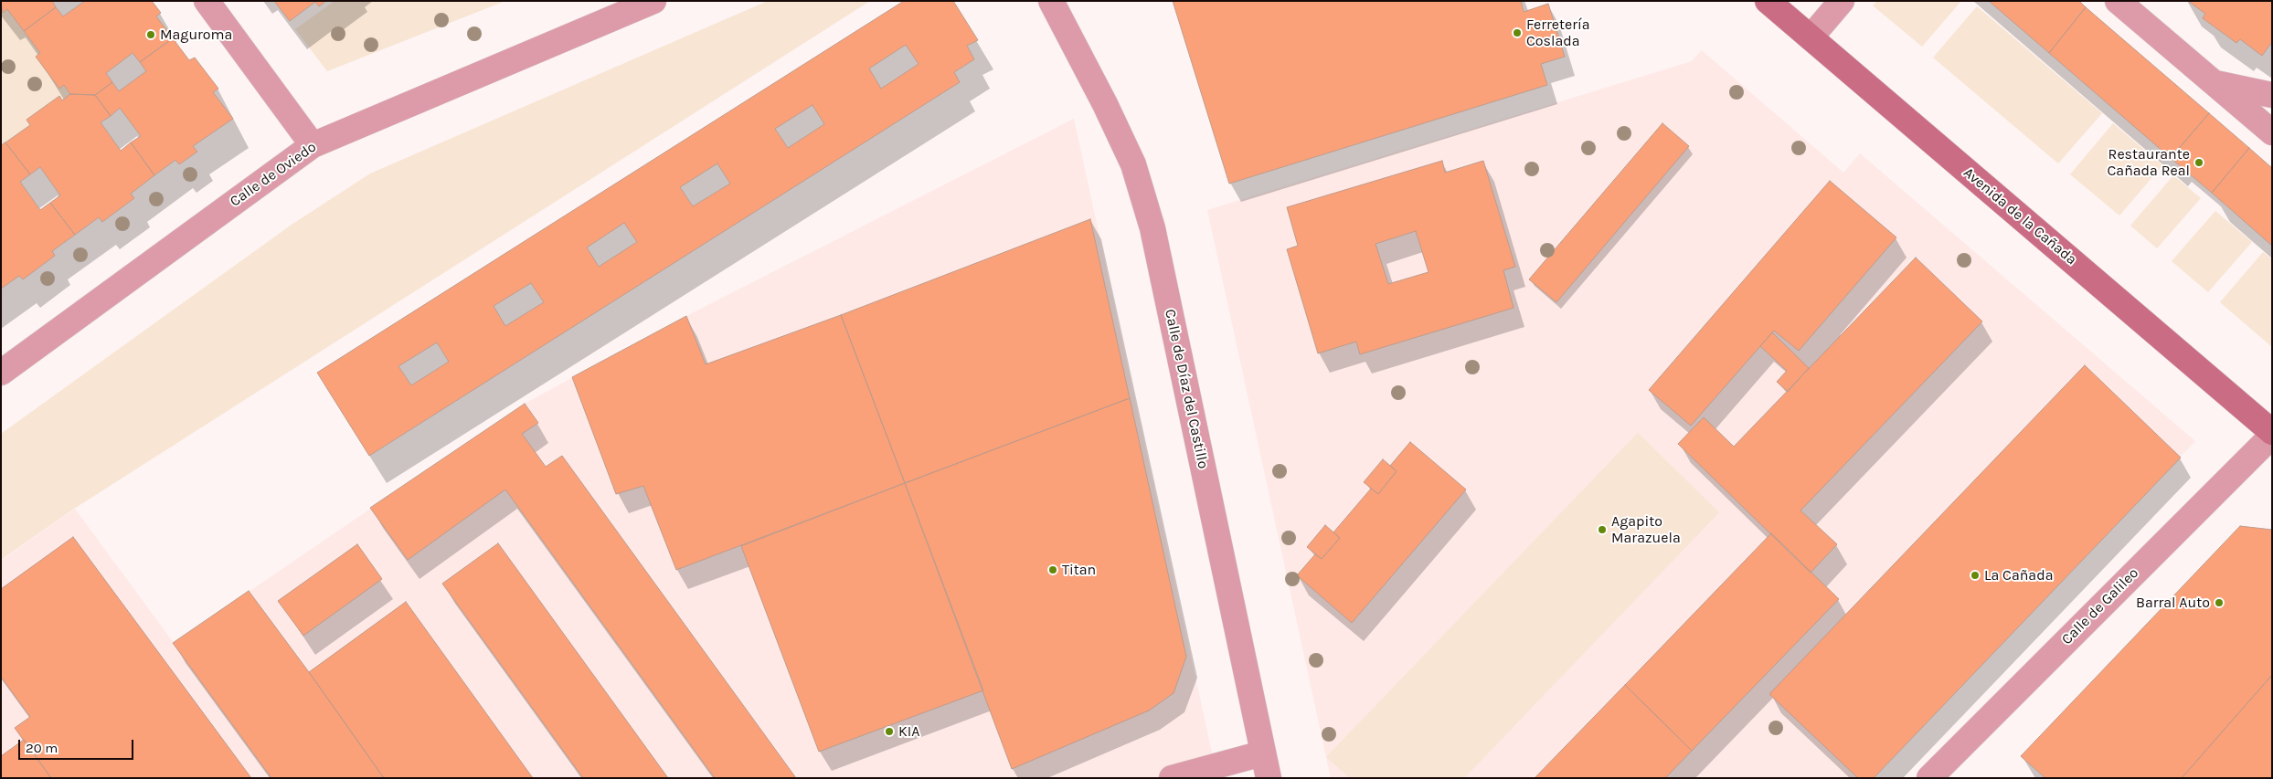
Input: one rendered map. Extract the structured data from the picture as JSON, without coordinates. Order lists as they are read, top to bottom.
{
  "streets": {
    "street": [
      "Calle de Oviedo",
      "Avenida de la Cañada",
      "Calle de Díaz del Castillo",
      "Calle de Galileo"
    ]
  },
  "crossings": [
    ["Avenida de la Cañada", "Calle de Galileo"]
  ],
  "places": [
    "Ferretería Coslada",
    "Maguroma",
    "Restaurante Cañada Real",
    "Agapito Marazuela",
    "Titan",
    "La Cañada",
    "Barral Auto",
    "KIA"
  ],
  "scale_bar": "20 m"
}
